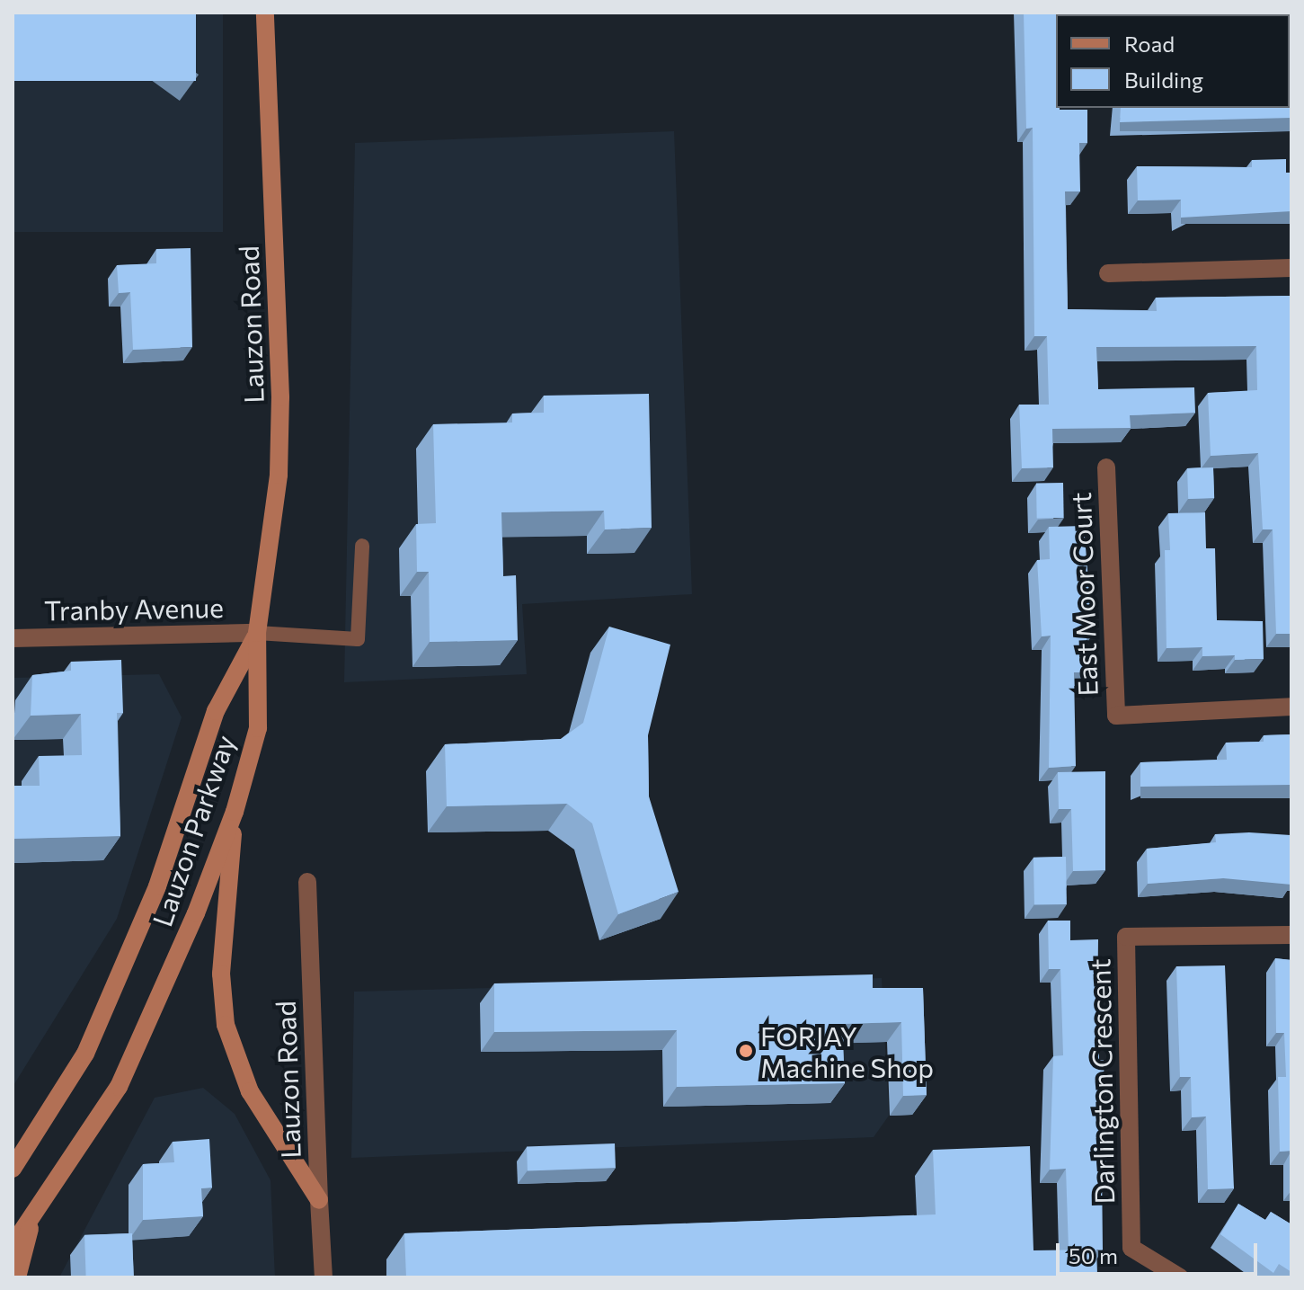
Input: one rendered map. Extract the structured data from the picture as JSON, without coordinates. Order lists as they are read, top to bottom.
{
  "streets": {
    "main road": ["Lauzon Road", "Lauzon Parkway"],
    "street": ["East Moor Court", "Tranby Avenue", "Darlington Crescent"]
  },
  "crossings": [
    ["Lauzon Road", "Tranby Avenue"],
    ["Lauzon Road", "Lauzon Parkway"],
    ["Tranby Avenue", "Lauzon Parkway"]
  ],
  "places": ["FORJAY Machine Shop"],
  "legend": ["Road", "Building"],
  "scale_bar": "50 m"
}
